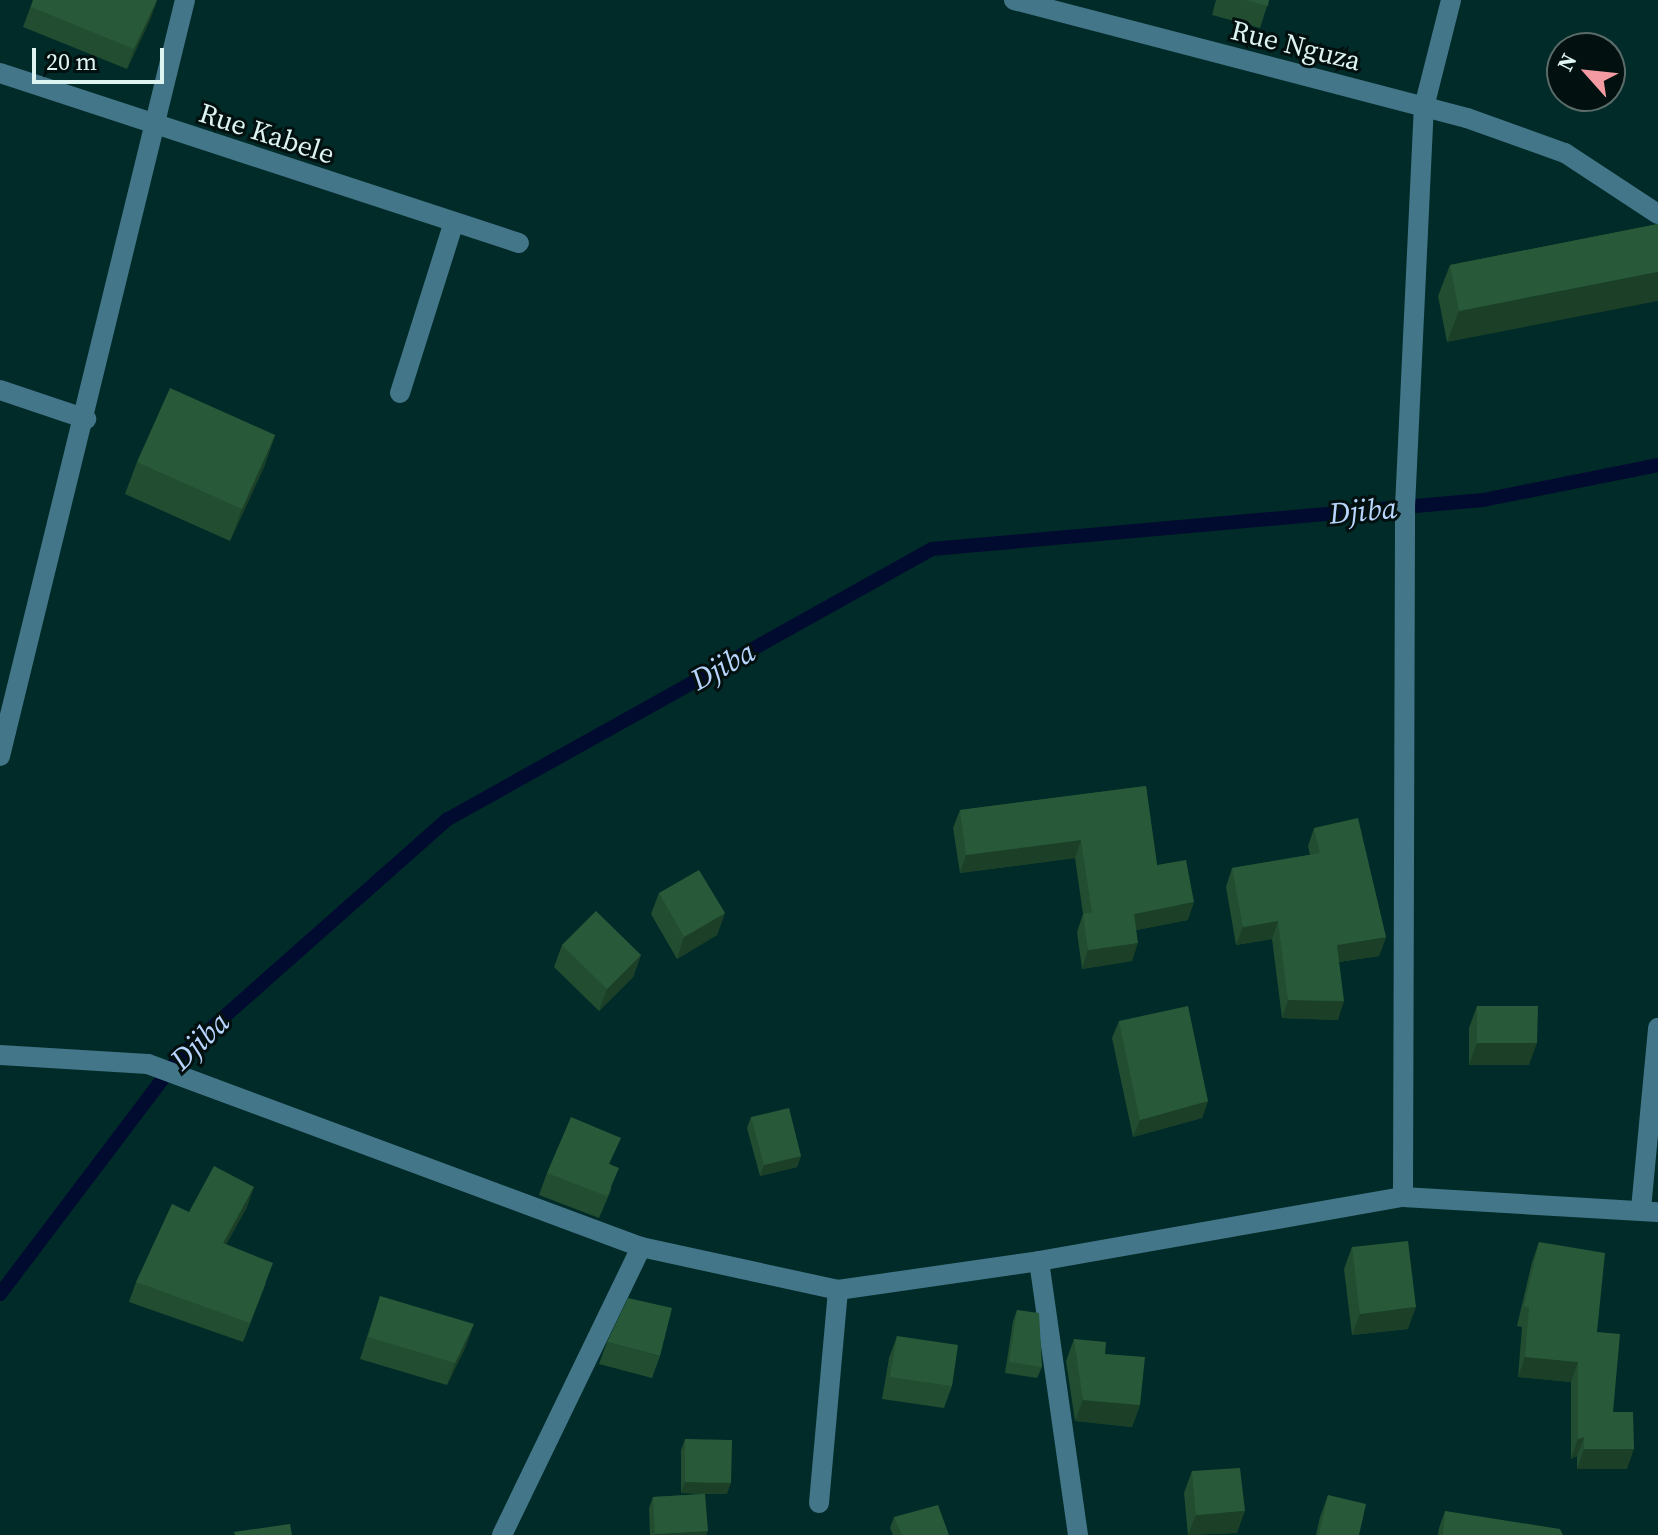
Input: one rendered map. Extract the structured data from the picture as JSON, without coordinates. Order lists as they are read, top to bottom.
{
  "streets": {
    "street": ["Rue Nguza", "Rue Kabele"]
  },
  "water": ["Djiba"],
  "scale_bar": "20 m",
  "north": "top left"
}
